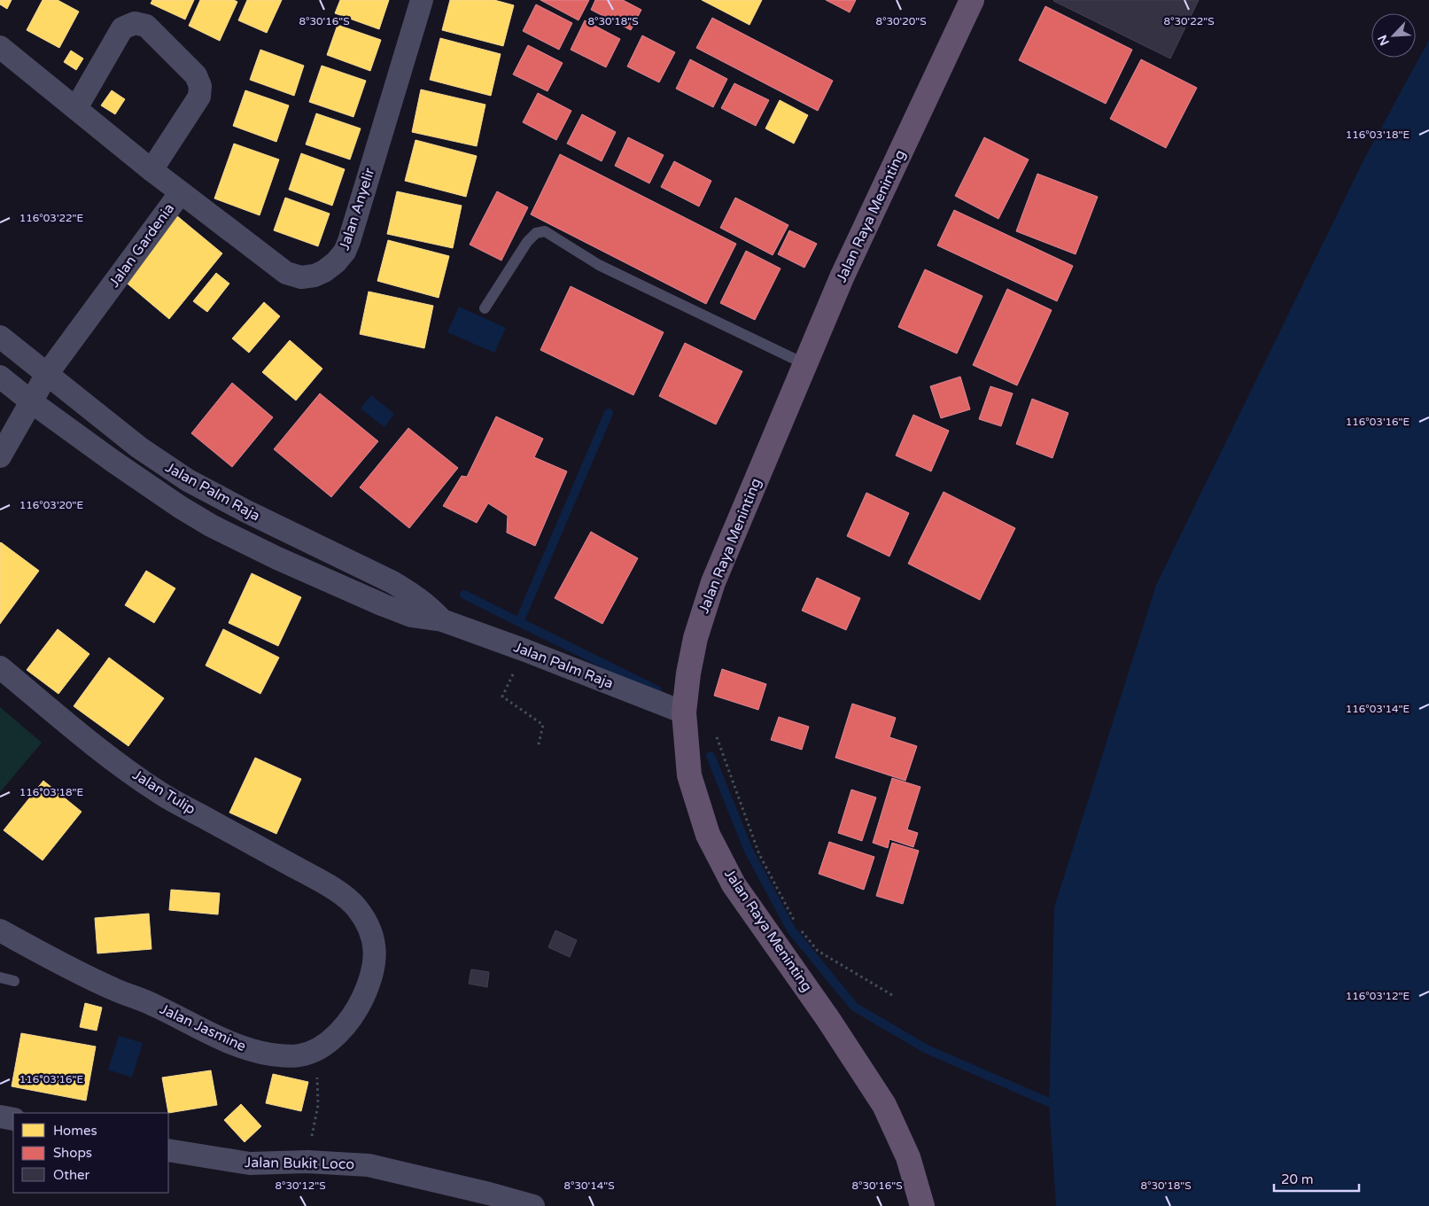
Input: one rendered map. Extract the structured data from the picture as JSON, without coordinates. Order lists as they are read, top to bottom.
{
  "streets": {
    "highway": ["Jalan Raya Meninting"],
    "street": [
      "Jalan Anyelir",
      "Jalan Gardenia",
      "Jalan Palm Raja",
      "Jalan Tulip",
      "Jalan Jasmine",
      "Jalan Bukit Loco"
    ]
  },
  "crossings": [
    ["Jalan Anyelir", "Jalan Gardenia"],
    ["Jalan Raya Meninting", "Jalan Palm Raja"],
    ["Jalan Gardenia", "Jalan Palm Raja"],
    ["Jalan Tulip", "Jalan Jasmine"]
  ],
  "legend": ["Homes", "Shops", "Other"],
  "scale_bar": "20 m",
  "north": "bottom left",
  "coordinates": [
    "8°30'22\"S",
    "8°30'16\"S",
    "8°30'18\"S",
    "8°30'20\"S",
    "116°03'18\"E",
    "116°03'22\"E",
    "116°03'16\"E",
    "116°03'20\"E",
    "116°03'14\"E",
    "116°03'12\"E",
    "8°30'12\"S",
    "8°30'14\"S"
  ]
}
